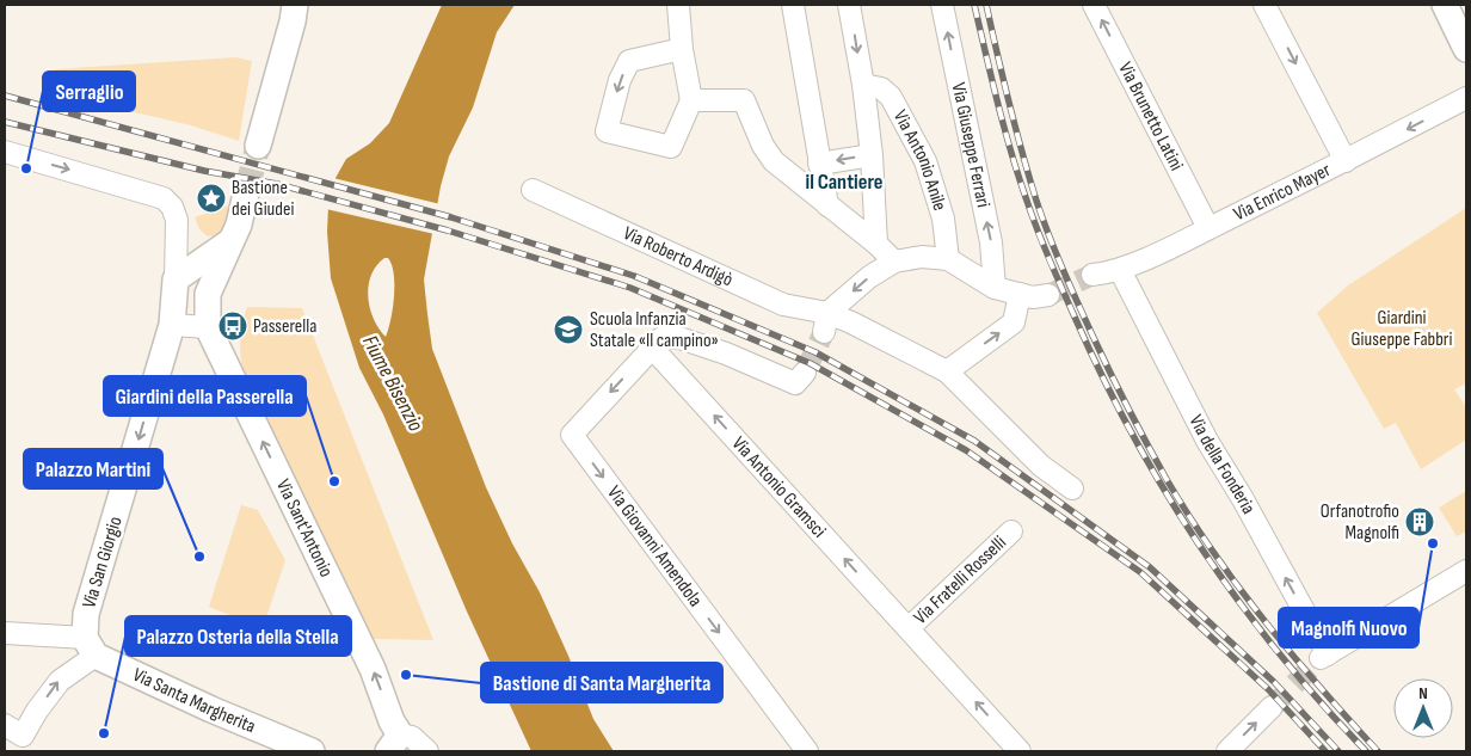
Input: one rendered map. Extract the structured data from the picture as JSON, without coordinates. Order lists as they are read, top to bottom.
{
  "streets": {
    "street": [
      "Via Brunetto Latini",
      "Via Giuseppe Ferrari",
      "Via Antonio Anile",
      "Via Enrico Mayer",
      "Via Roberto Ardigò",
      "Via della Fonderia",
      "Via Antonio Gramsci",
      "Via Sant'Antonio",
      "Via Giovanni Amendola",
      "Via San Giorgio",
      "Via Fratelli Rosselli",
      "Via Santa Margherita"
    ]
  },
  "crossings": [
    ["Via Brunetto Latini", "Via Enrico Mayer"],
    ["Via Enrico Mayer", "Via della Fonderia"],
    ["Via Antonio Gramsci", "Via Giovanni Amendola"],
    ["Via Antonio Gramsci", "Via Fratelli Rosselli"],
    ["Via San Giorgio", "Via Santa Margherita"]
  ],
  "one_way": [
    "Via Antonio Gramsci",
    "Via Sant'Antonio",
    "Via Giovanni Amendola",
    "Via San Giorgio"
  ],
  "districts": ["il Cantiere"],
  "water": ["Fiume Bisenzio"],
  "parks": ["Giardini Giuseppe Fabbri"],
  "places": {
    "other": [
      "Serraglio",
      "Giardini della Passerella",
      "Magnolfi Nuovo",
      "Palazzo Martini",
      "Bastione di Santa Margherita",
      "Palazzo Osteria della Stella"
    ],
    "place": ["Bastione dei Giudei"],
    "bus stop": ["Passerella"],
    "school or university": ["Scuola Infanzia Statale «Il campino»"],
    "building": ["Orfanotrofio Magnolfi"]
  },
  "north": "top"
}
